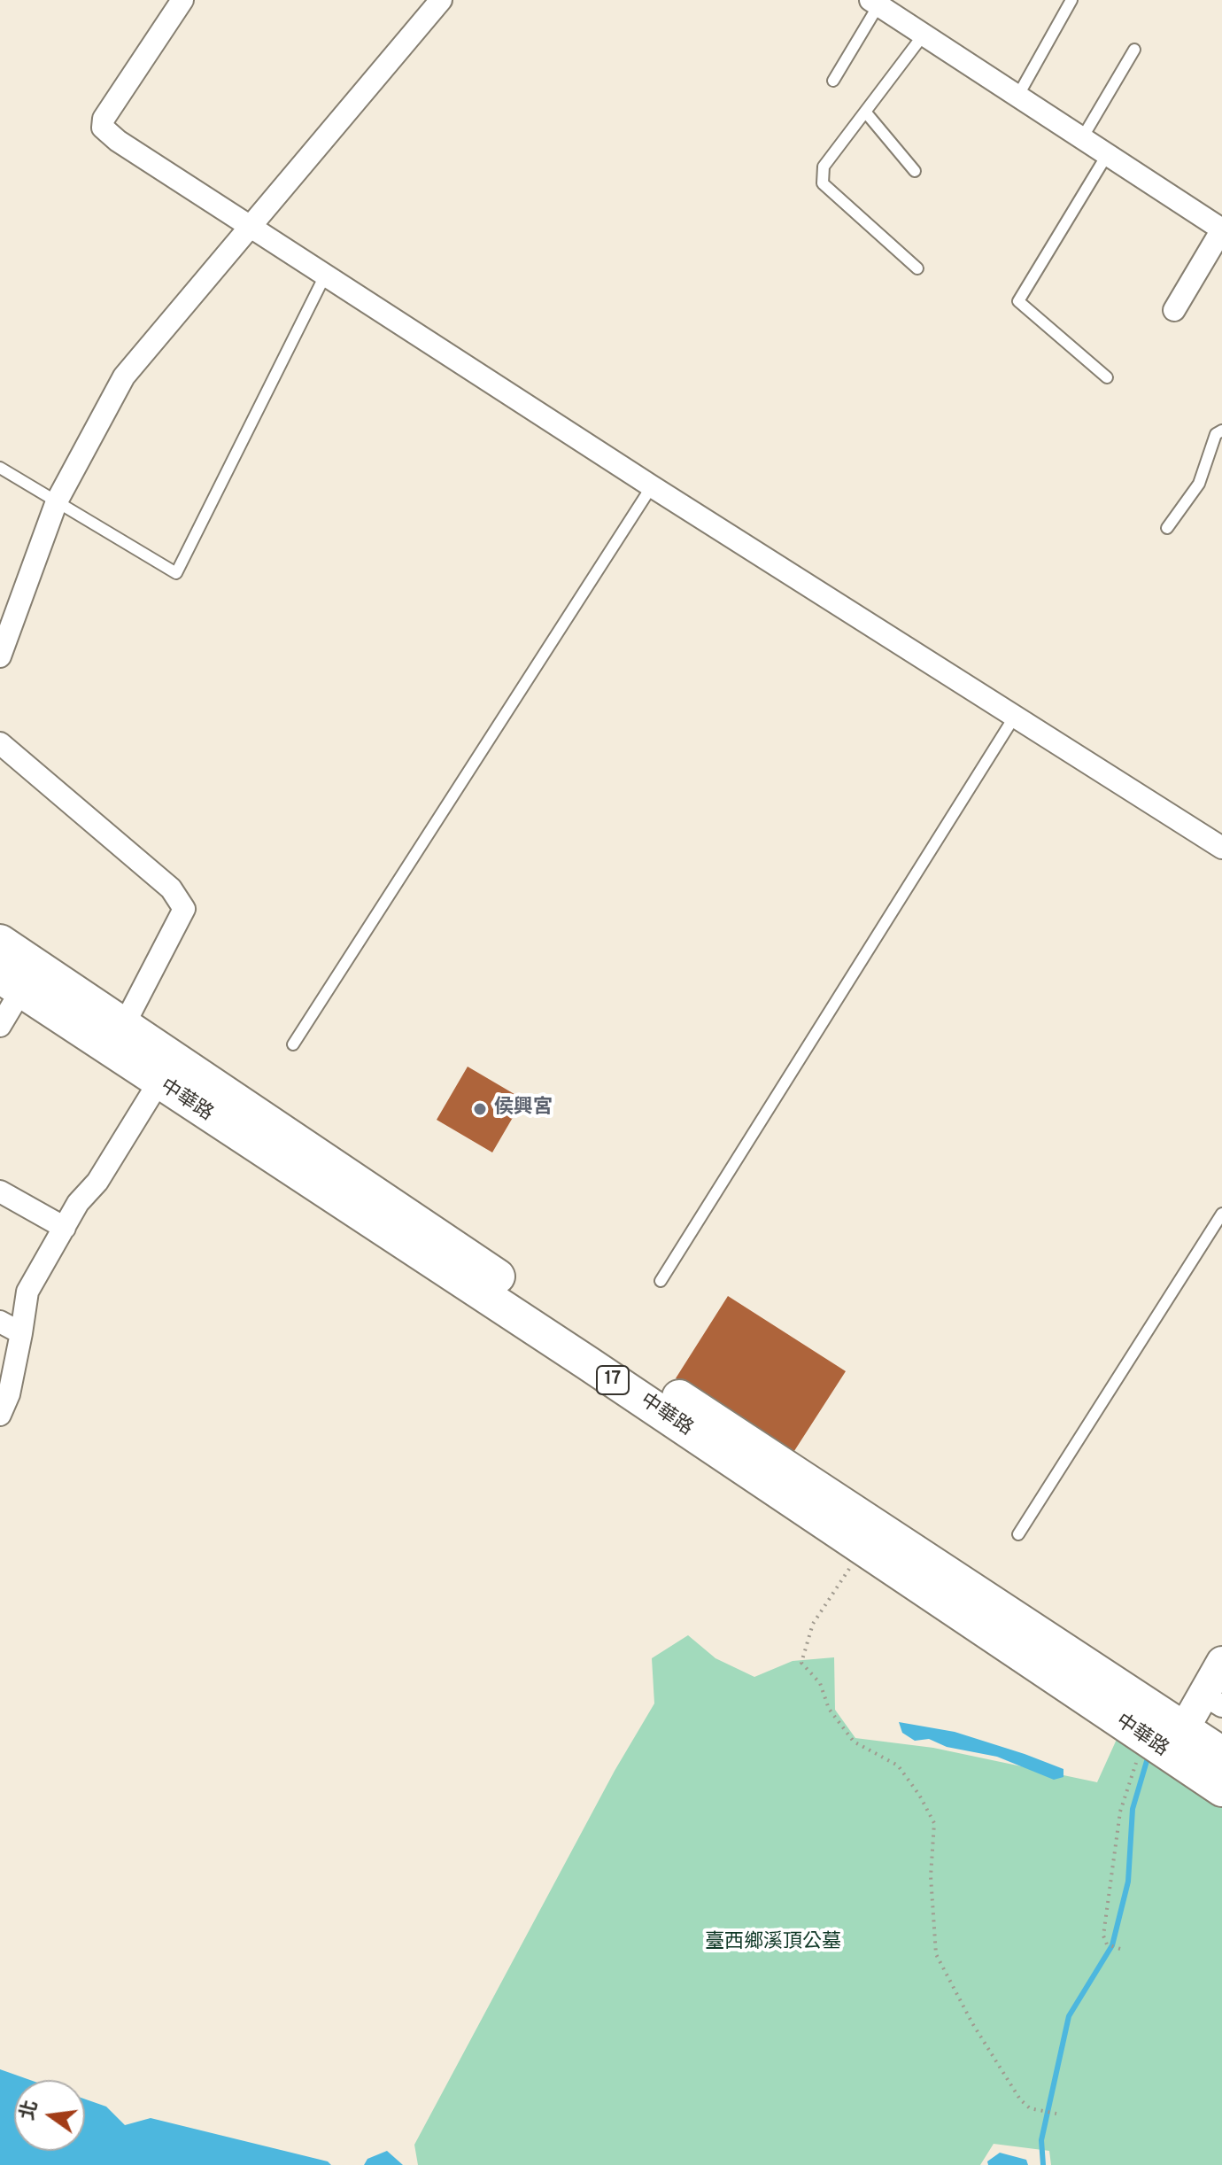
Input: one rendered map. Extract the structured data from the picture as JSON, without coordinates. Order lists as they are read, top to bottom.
{
  "streets": {
    "main road": ["中華路", "17"]
  },
  "parks": ["臺西鄉溪頂公墓"],
  "places": ["侯興宮"],
  "north": "left"
}
